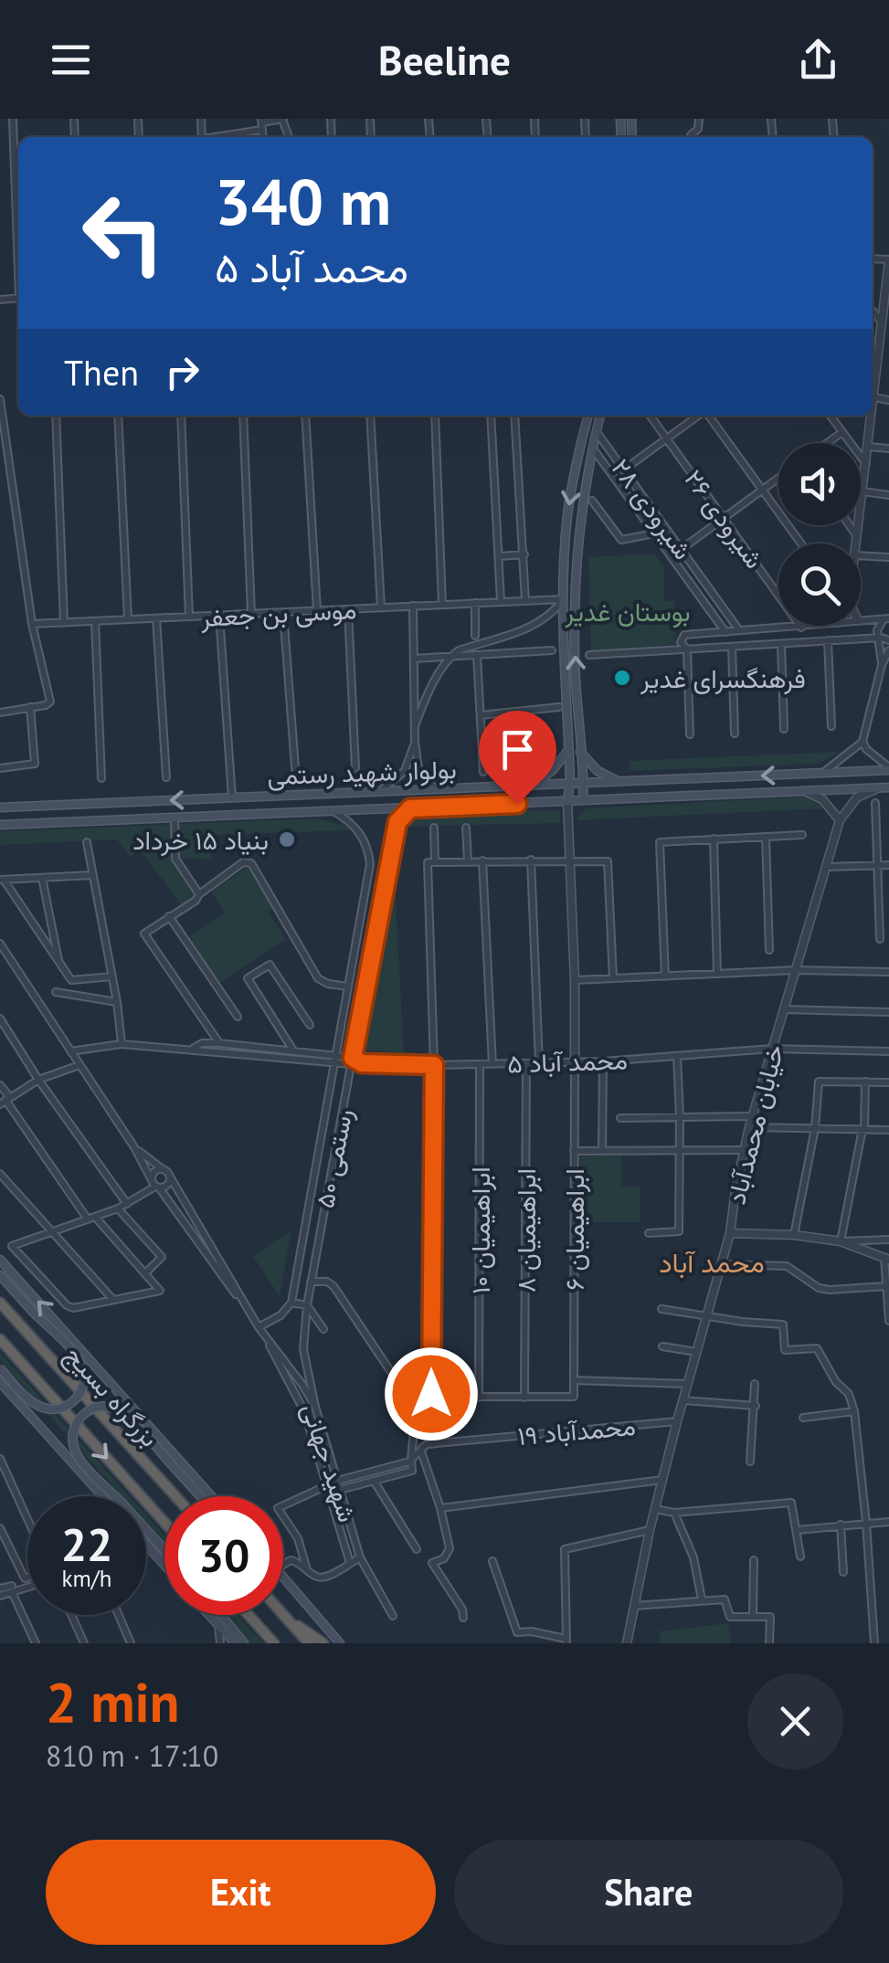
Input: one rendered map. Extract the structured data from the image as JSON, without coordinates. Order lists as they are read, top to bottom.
{
  "streets": {
    "highway": ["بزرگراه بسیج"],
    "main road": ["بولوار شهید رستمی"],
    "street": [
      "شیرودی ۲۸",
      "شیرودی ۲۶",
      "موسی بن جعفر",
      "محمد آباد ۵",
      "خیابان محمدآباد",
      "رستمی ۵۰",
      "ابراهیمیان ۶",
      "ابراهیمیان ۱۰",
      "ابراهیمیان ۸",
      "محمدآباد ۱۹",
      "شهید جهانی"
    ]
  },
  "crossings": [
    ["بولوار شهید رستمی", "رستمی ۵۰"],
    ["محمد آباد ۵", "خیابان محمدآباد"],
    ["محمد آباد ۵", "رستمی ۵۰"],
    ["محمد آباد ۵", "ابراهیمیان ۶"],
    ["محمد آباد ۵", "ابراهیمیان ۱۰"],
    ["محمد آباد ۵", "ابراهیمیان ۸"],
    ["خیابان محمدآباد", "محمدآباد ۱۹"],
    ["رستمی ۵۰", "شهید جهانی"],
    ["ابراهیمیان ۶", "ابراهیمیان ۸"]
  ],
  "districts": ["محمد آباد"],
  "parks": ["بوستان غدیر"],
  "places": ["فرهنگسرای غدیر", "بنیاد ۱۵ خرداد"],
  "page": {
    "header": "Beeline",
    "turn": ["340 m", "محمد آباد ۵"],
    "then": "Then",
    "speed": "22 km/h",
    "limit": "30",
    "heading": ["2 min", "810 m · 17:10"],
    "buttons": ["Exit", "Share"]
  }
}
